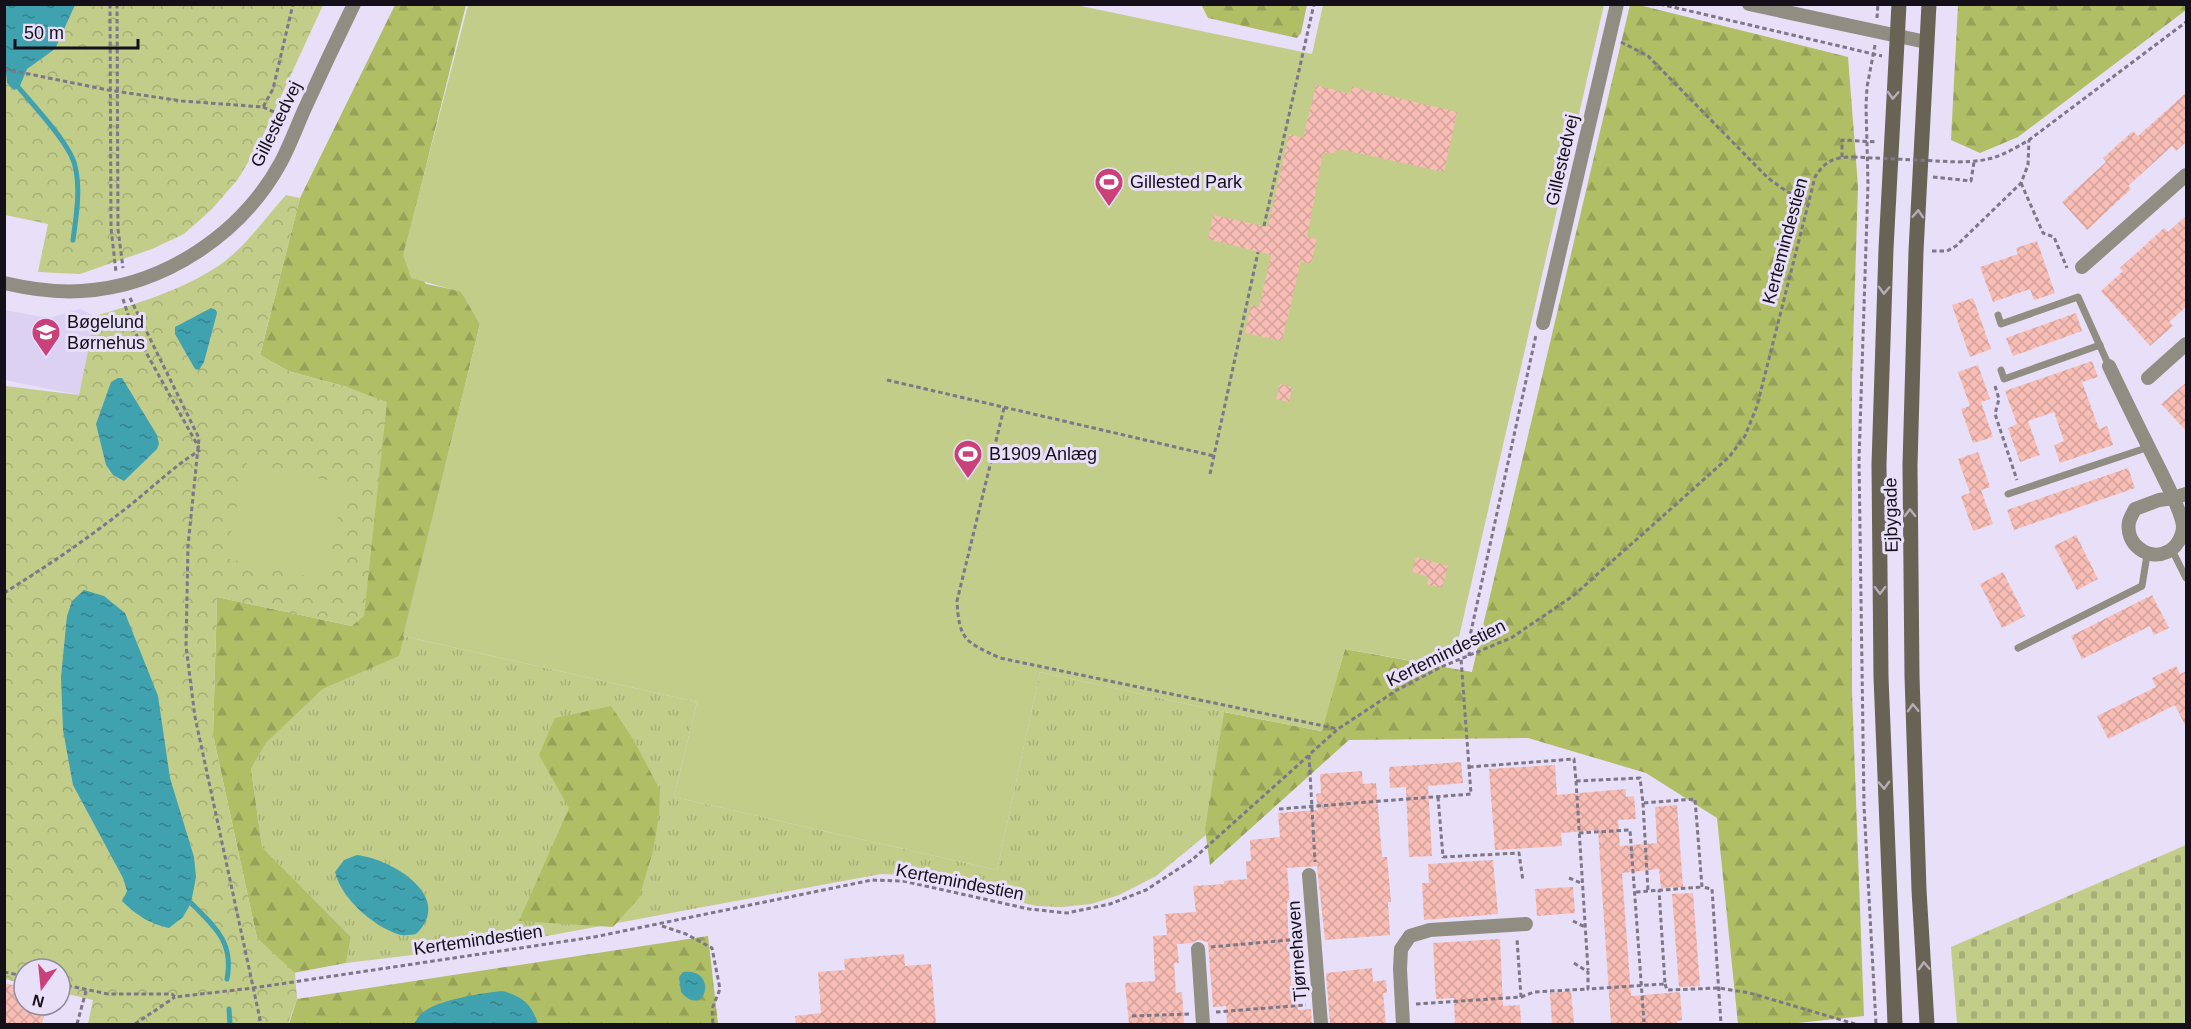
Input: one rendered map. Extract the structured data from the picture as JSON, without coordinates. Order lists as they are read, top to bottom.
{
  "streets": {
    "main road": ["Ejbygade"],
    "street": ["Gillestedvej", "Tjørnehaven"],
    "path": ["Kertemindestien"]
  },
  "places": {
    "sports": ["Gillested Park", "B1909 Anlæg"],
    "school or university": ["Bøgelund Børnehus"]
  },
  "scale_bar": "50 m",
  "north": "bottom"
}
